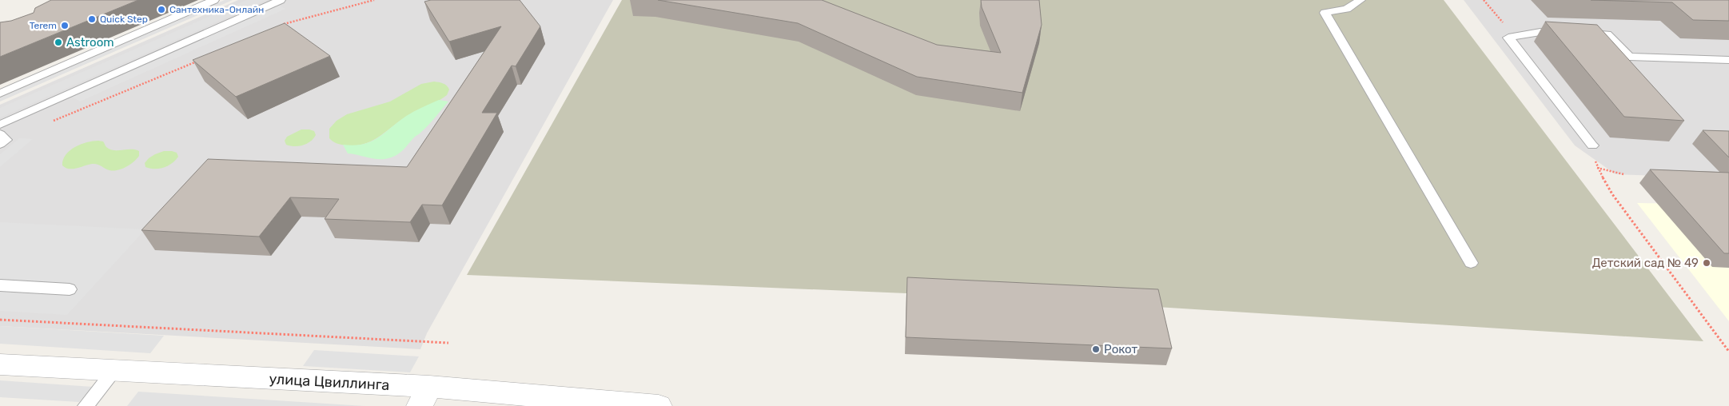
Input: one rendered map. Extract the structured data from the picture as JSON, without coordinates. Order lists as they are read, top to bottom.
{
  "streets": {
    "street": ["улица Цвиллинга"]
  },
  "places": [
    "Сантехника-Онлайн",
    "Quick Step",
    "Terem",
    "Astroom",
    "Детский сад № 49",
    "Рокот"
  ]
}
